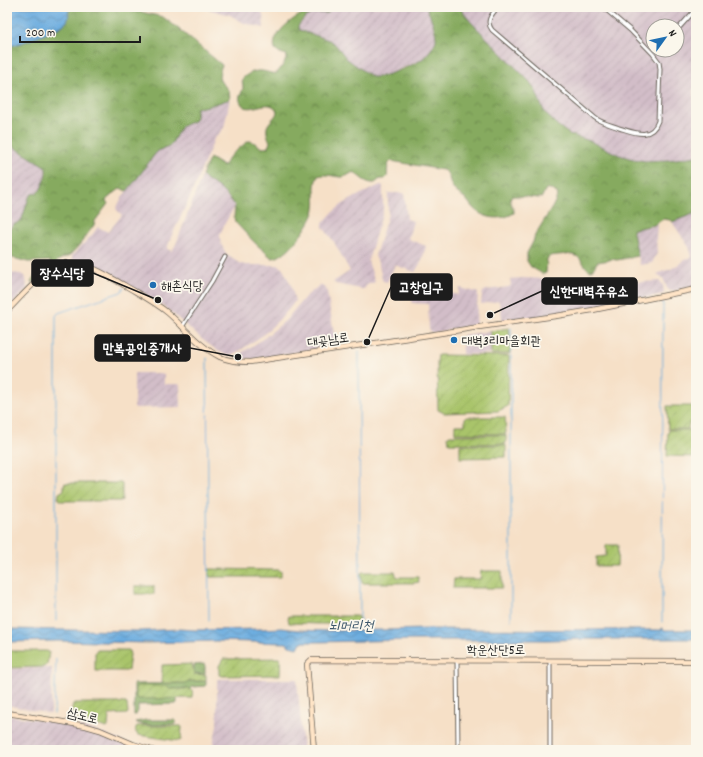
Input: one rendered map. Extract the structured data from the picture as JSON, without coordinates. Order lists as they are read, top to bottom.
{
  "streets": {
    "street": ["대곶남로", "학운산단5로", "삼도로"]
  },
  "water": ["뇌머리천"],
  "places": [
    "해촌식당",
    "장수식당",
    "신한대벽주유소",
    "대벽3리마을회관",
    "고창입구",
    "만복공인중개사"
  ],
  "scale_bar": "200 m",
  "north": "top right"
}
